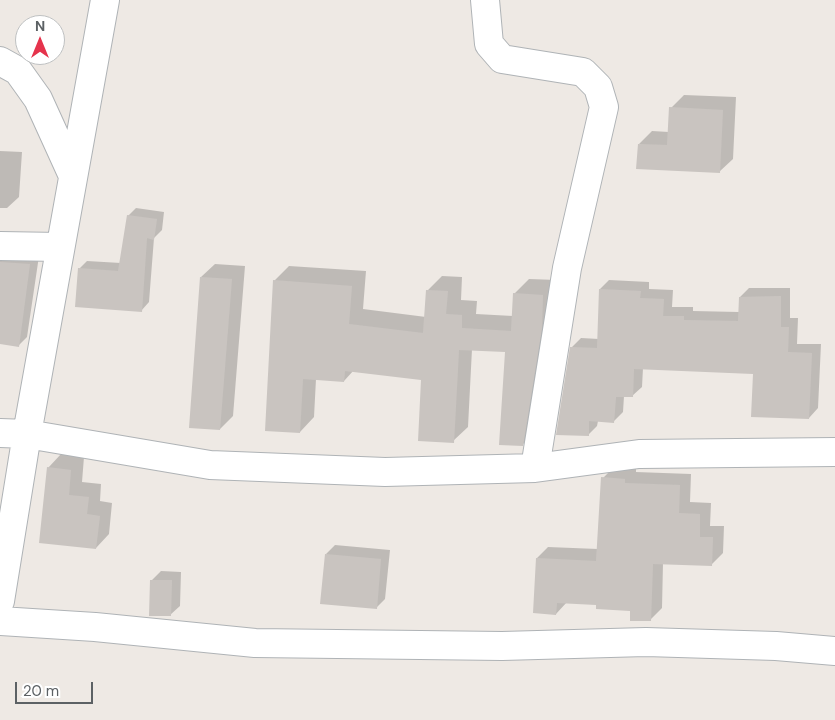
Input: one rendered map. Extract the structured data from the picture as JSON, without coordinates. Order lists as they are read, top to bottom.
{
  "scale_bar": "20 m",
  "north": "top"
}
